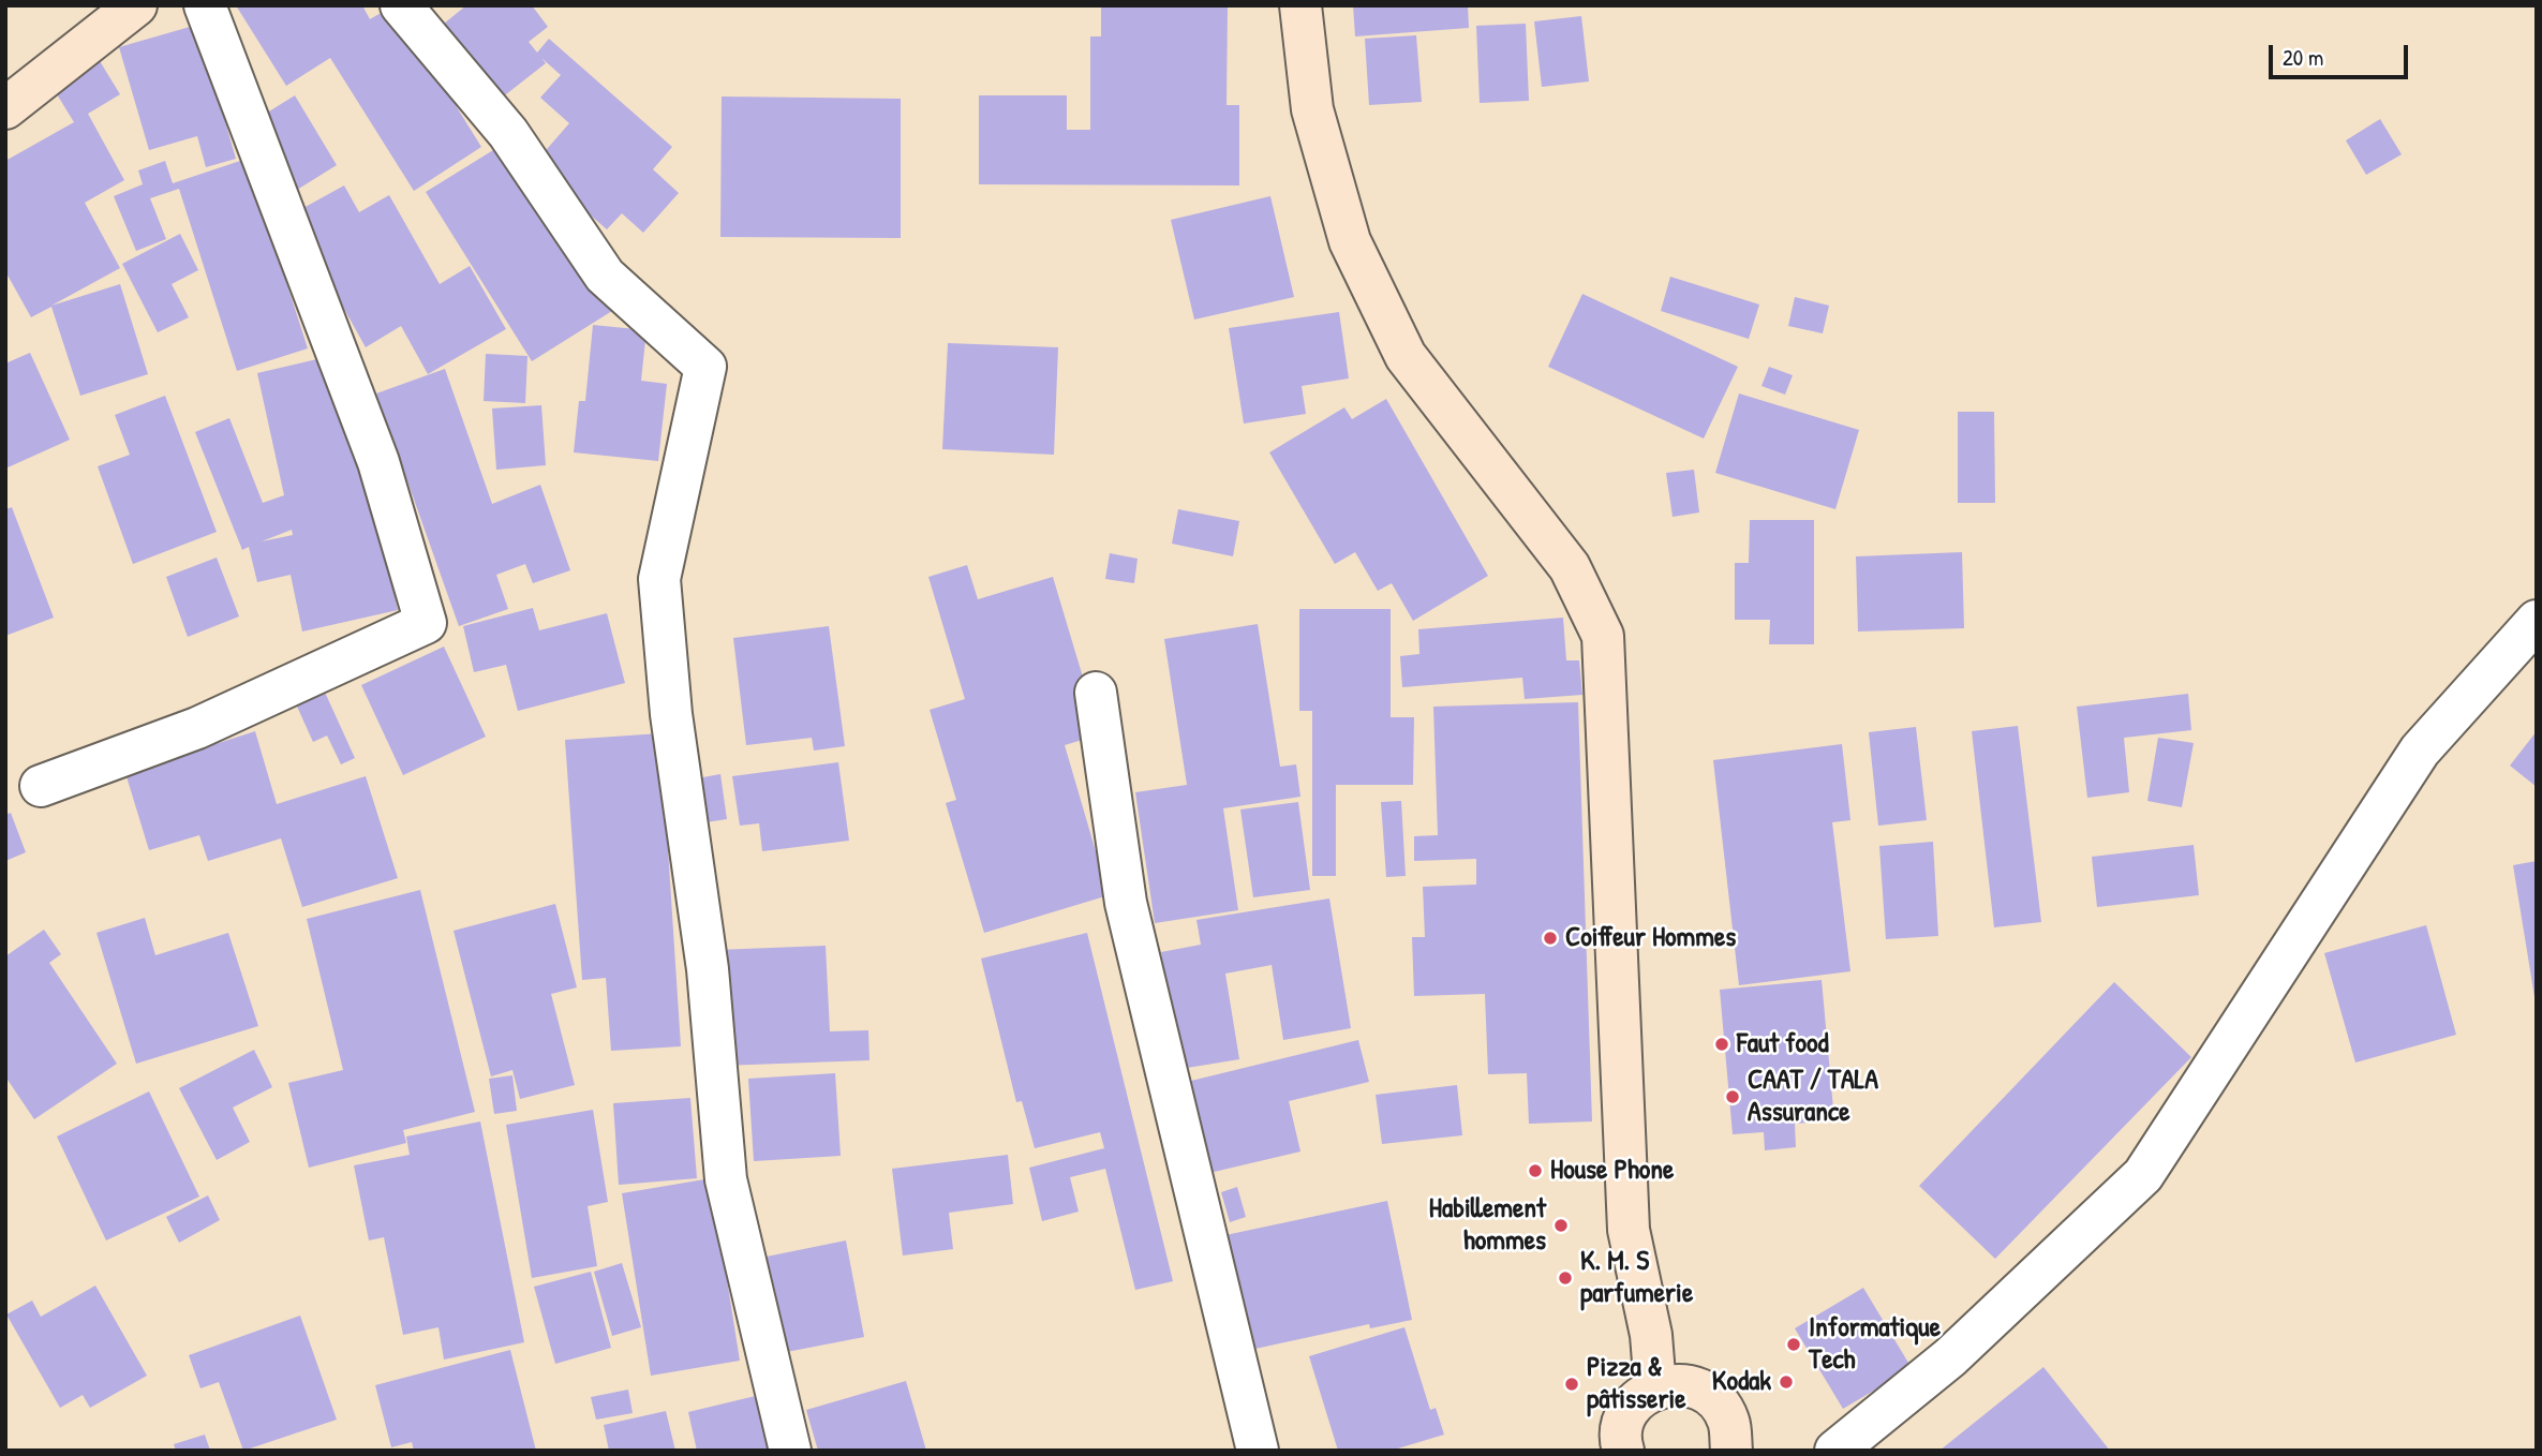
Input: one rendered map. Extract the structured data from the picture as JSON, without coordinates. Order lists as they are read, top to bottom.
{
  "places": [
    "Coiffeur Hommes",
    "Faut food",
    "CAAT / TALA Assurance",
    "House Phone",
    "Habillement hommes",
    "K. M. S parfumerie",
    "Informatique Tech",
    "Kodak",
    "Pizza & pâtisserie"
  ],
  "scale_bar": "20 m"
}
